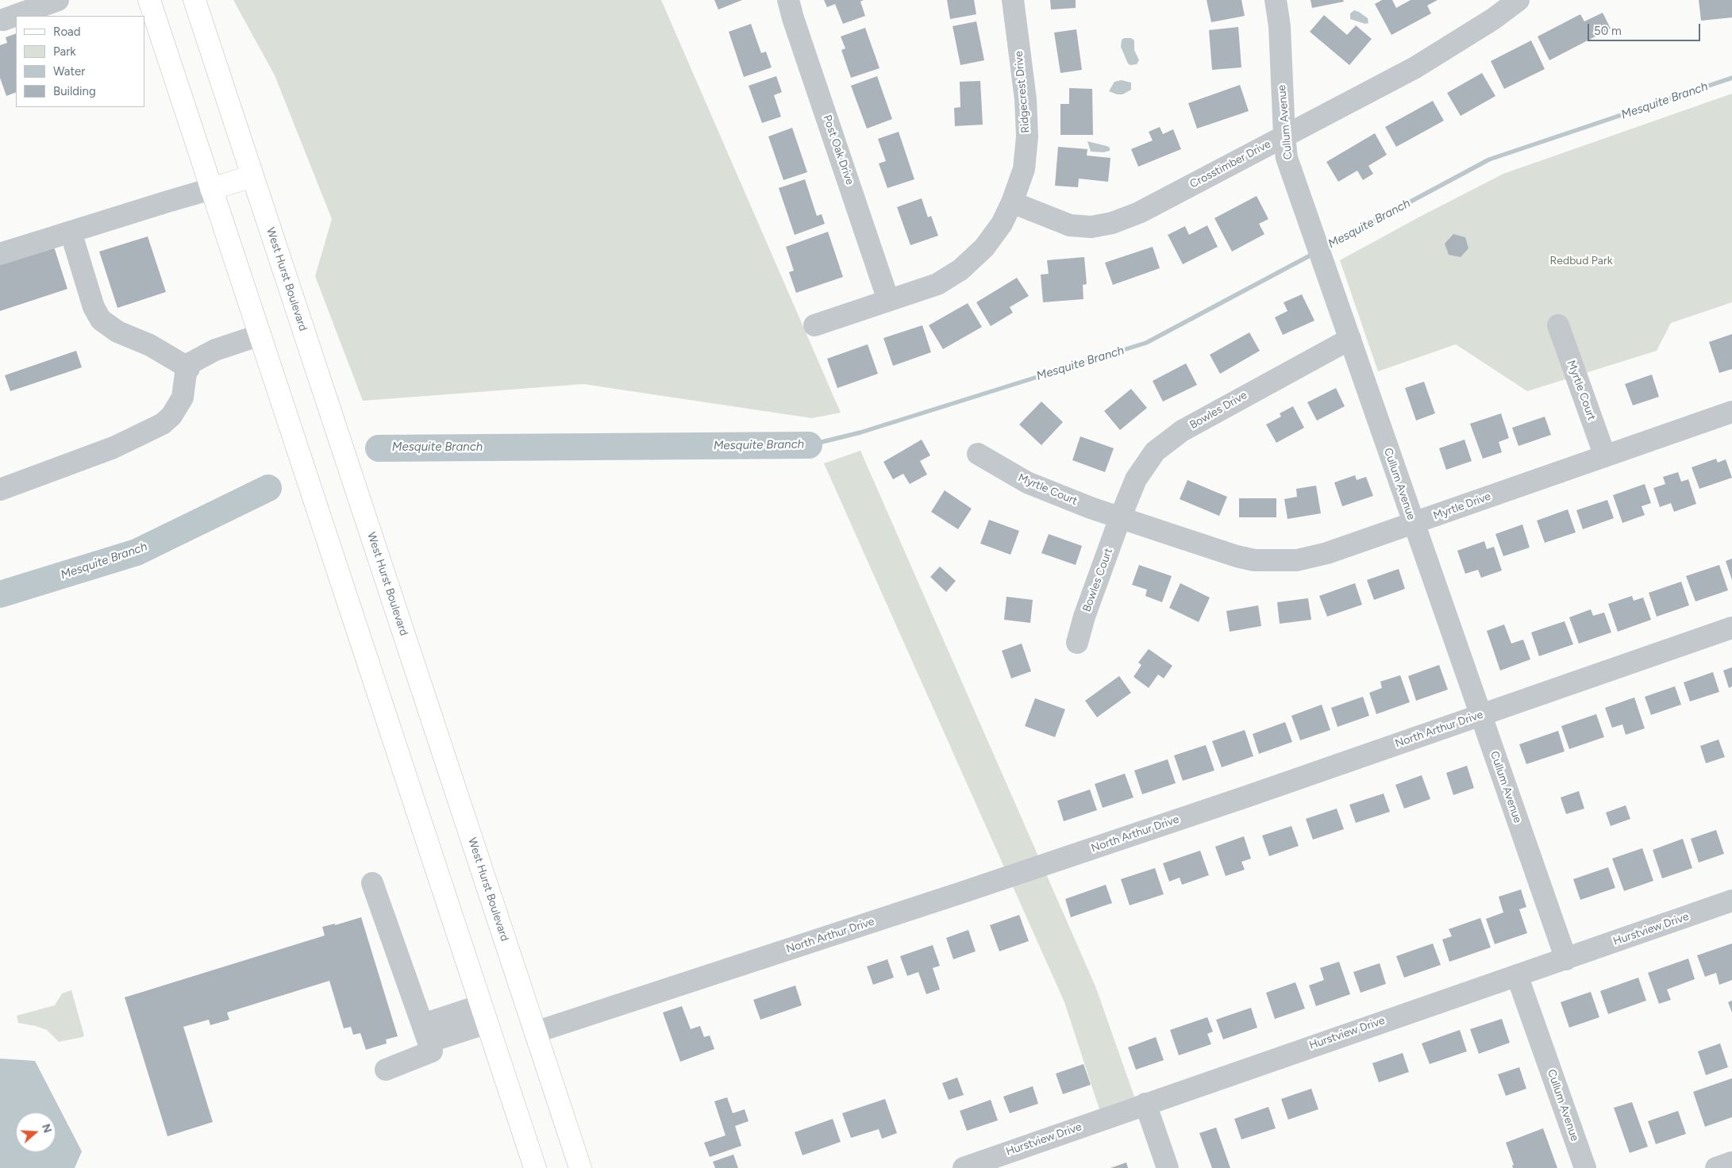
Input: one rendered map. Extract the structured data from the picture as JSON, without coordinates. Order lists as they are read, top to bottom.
{
  "streets": {
    "main road": ["West Hurst Boulevard"],
    "street": [
      "Ridgecrest Drive",
      "Cullum Avenue",
      "Post Oak Drive",
      "Crosstimber Drive",
      "Myrtle Court",
      "Bowles Drive",
      "Myrtle Drive",
      "Bowles Court",
      "North Arthur Drive",
      "Hurstview Drive"
    ]
  },
  "crossings": [
    ["Ridgecrest Drive", "Post Oak Drive"],
    ["Ridgecrest Drive", "Crosstimber Drive"],
    ["Cullum Avenue", "Crosstimber Drive"],
    ["Cullum Avenue", "Bowles Drive"],
    ["Cullum Avenue", "Myrtle Drive"],
    ["Cullum Avenue", "North Arthur Drive"],
    ["Cullum Avenue", "Hurstview Drive"],
    ["West Hurst Boulevard", "North Arthur Drive"],
    ["Myrtle Court", "Bowles Drive"],
    ["Myrtle Court", "Myrtle Drive"],
    ["Myrtle Court", "Bowles Court"],
    ["Bowles Drive", "Myrtle Drive"],
    ["Bowles Drive", "Bowles Court"],
    ["Myrtle Drive", "Bowles Court"]
  ],
  "water": ["Mesquite Branch"],
  "parks": ["Redbud Park"],
  "legend": [
    "Road",
    "Park",
    "Water",
    "Building"
  ],
  "scale_bar": "50 m",
  "north": "right"
}
